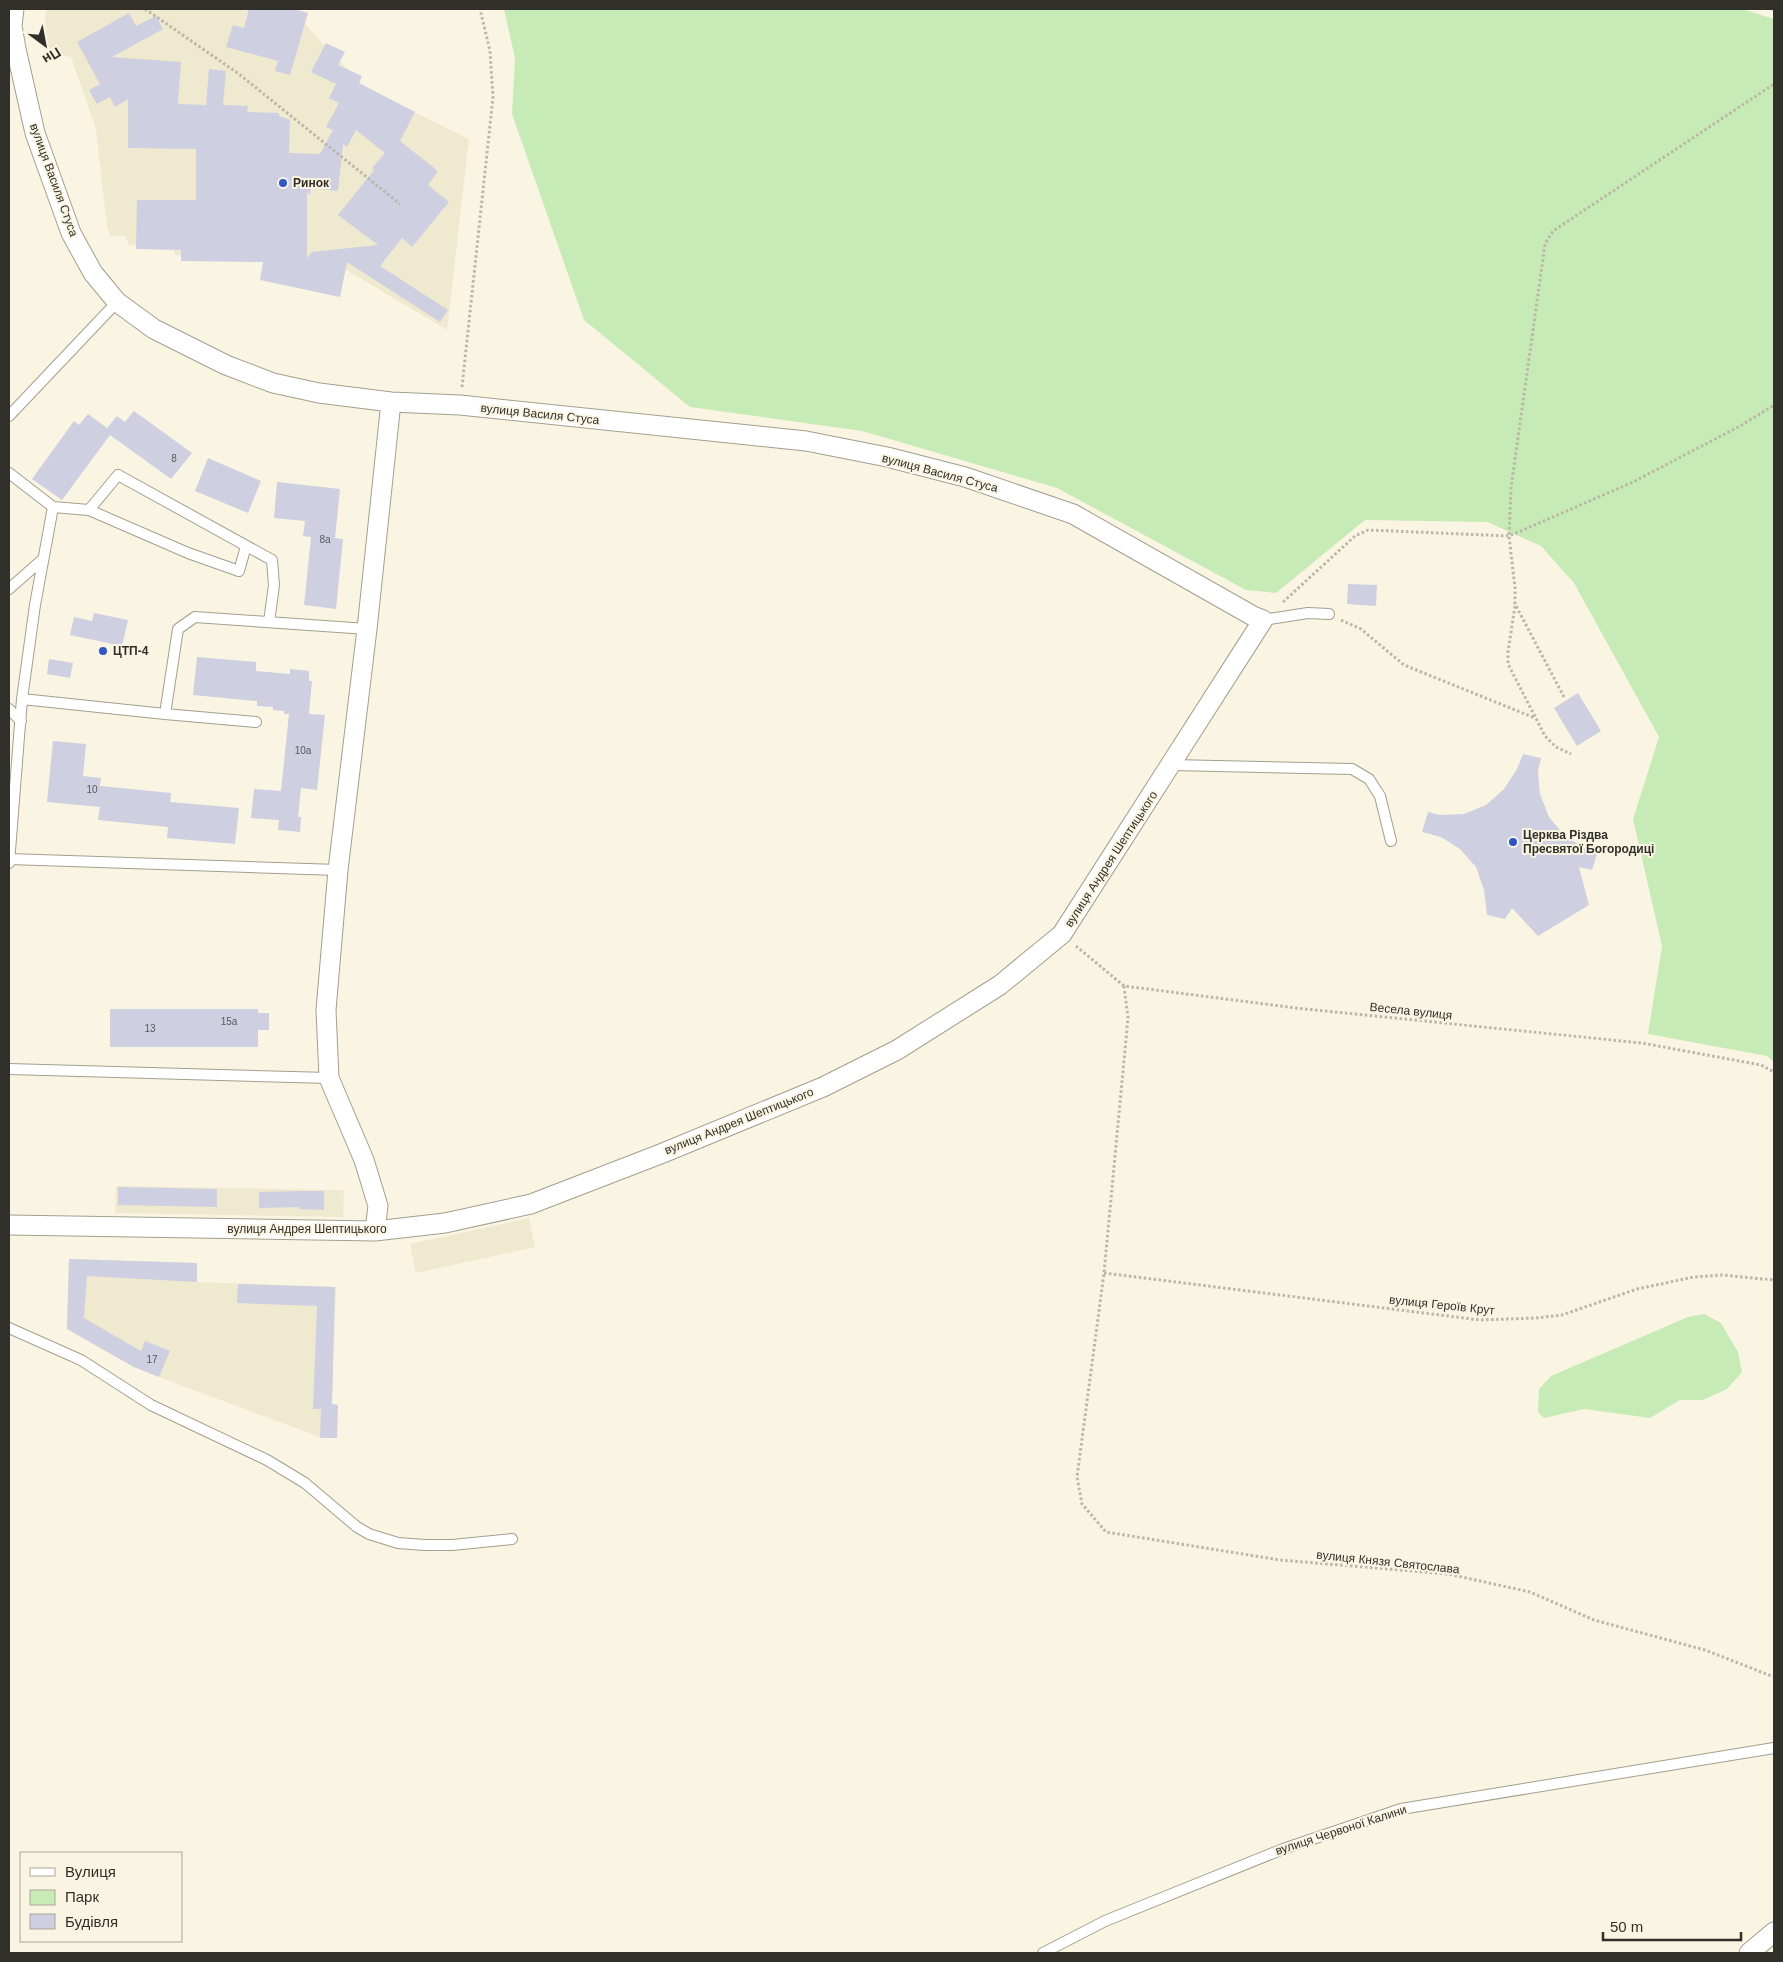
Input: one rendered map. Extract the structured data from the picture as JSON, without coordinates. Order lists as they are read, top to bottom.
{
  "streets": {
    "street": ["вулиця Василя Стуса", "вулиця Андрея Шептицького"],
    "lane": ["вулиця Червоної Калини"],
    "path": ["Весела вулиця", "вулиця Героїв Крут", "вулиця Князя Святослава"]
  },
  "crossings": [
    ["вулиця Василя Стуса", "вулиця Андрея Шептицького"],
    ["вулиця Героїв Крут", "вулиця Князя Святослава"]
  ],
  "places": ["Ринок", "ЦТП-4", "Церква Різдва Пресвятої Богородиці"],
  "house_numbers": [
    "8",
    "8а",
    "10а",
    "10",
    "15а",
    "13",
    "17"
  ],
  "legend": ["Вулиця", "Парк", "Будівля"],
  "scale_bar": "50 m",
  "north": "bottom right"
}
